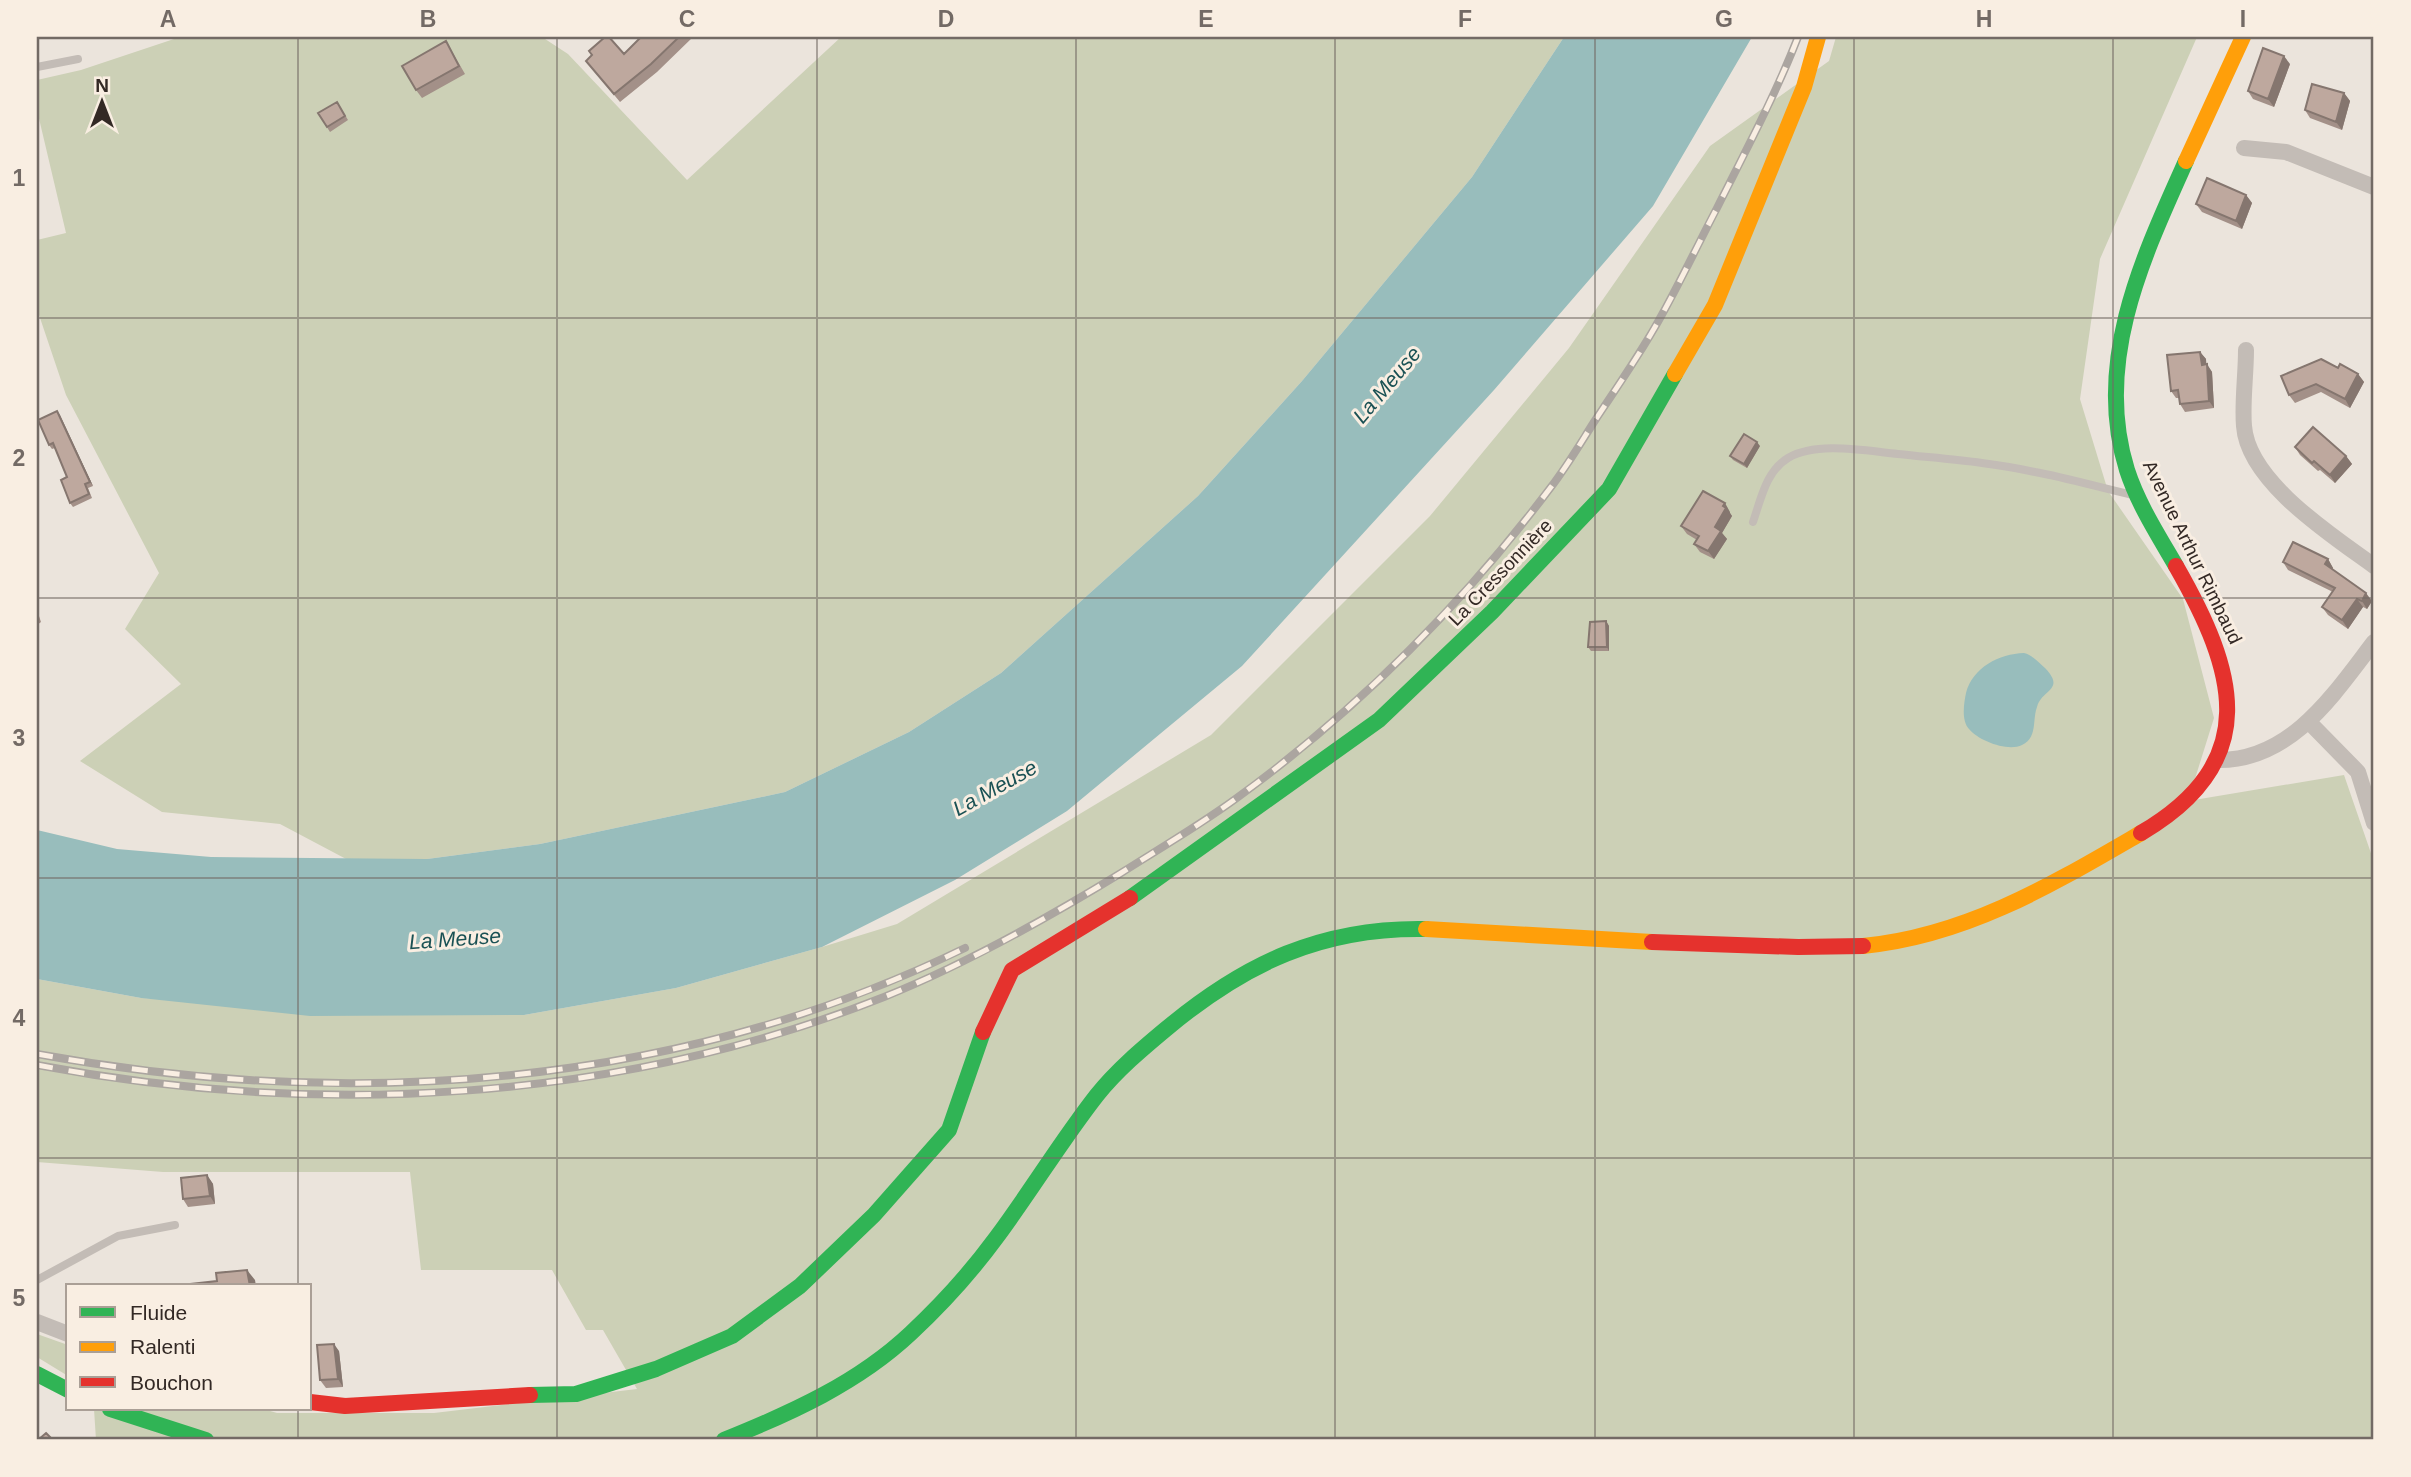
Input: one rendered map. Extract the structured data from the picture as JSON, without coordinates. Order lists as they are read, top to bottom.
{
  "streets": {
    "street": ["Avenue Arthur Rimbaud", "La Cressonnière"]
  },
  "water": ["La Meuse"],
  "legend": ["Fluide", "Ralenti", "Bouchon"],
  "north": "top",
  "grid": {
    "columns": [
      "A",
      "B",
      "C",
      "D",
      "E",
      "F",
      "G",
      "H",
      "I"
    ],
    "rows": [
      "1",
      "2",
      "3",
      "4",
      "5"
    ]
  }
}
